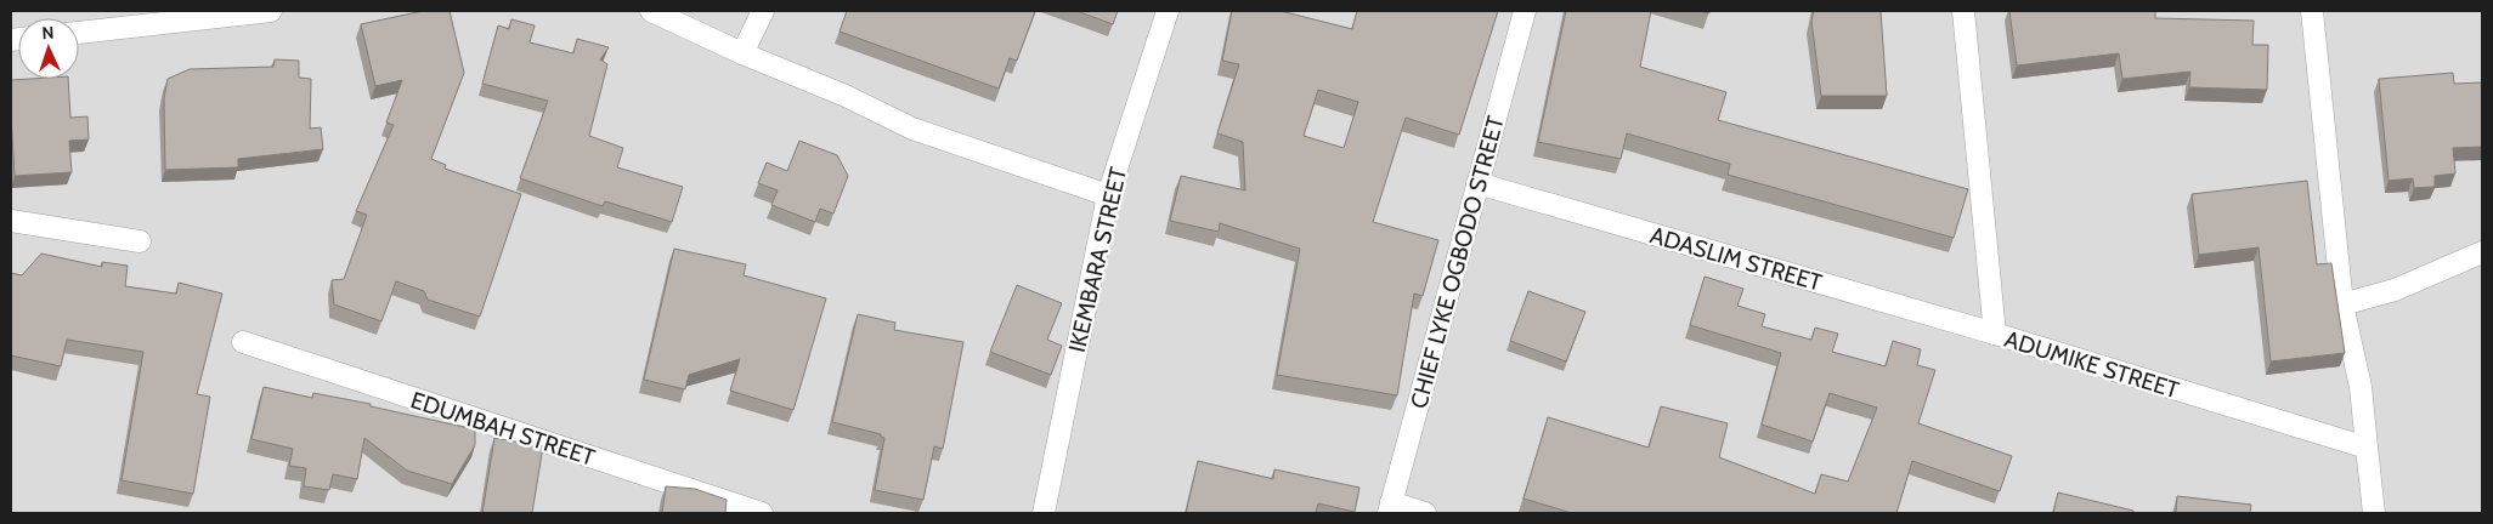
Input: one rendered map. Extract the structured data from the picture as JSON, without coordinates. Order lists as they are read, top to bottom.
{
  "streets": {
    "street": [
      "ADASLIM STREET",
      "IKEMBARA STREET",
      "CHIEF LYKE OGBODO STREET",
      "ADUMIKE STREET",
      "EDUMBAH STREET"
    ]
  },
  "crossings": [
    ["ADASLIM STREET", "CHIEF LYKE OGBODO STREET"],
    ["ADASLIM STREET", "ADUMIKE STREET"]
  ],
  "north": "top"
}
